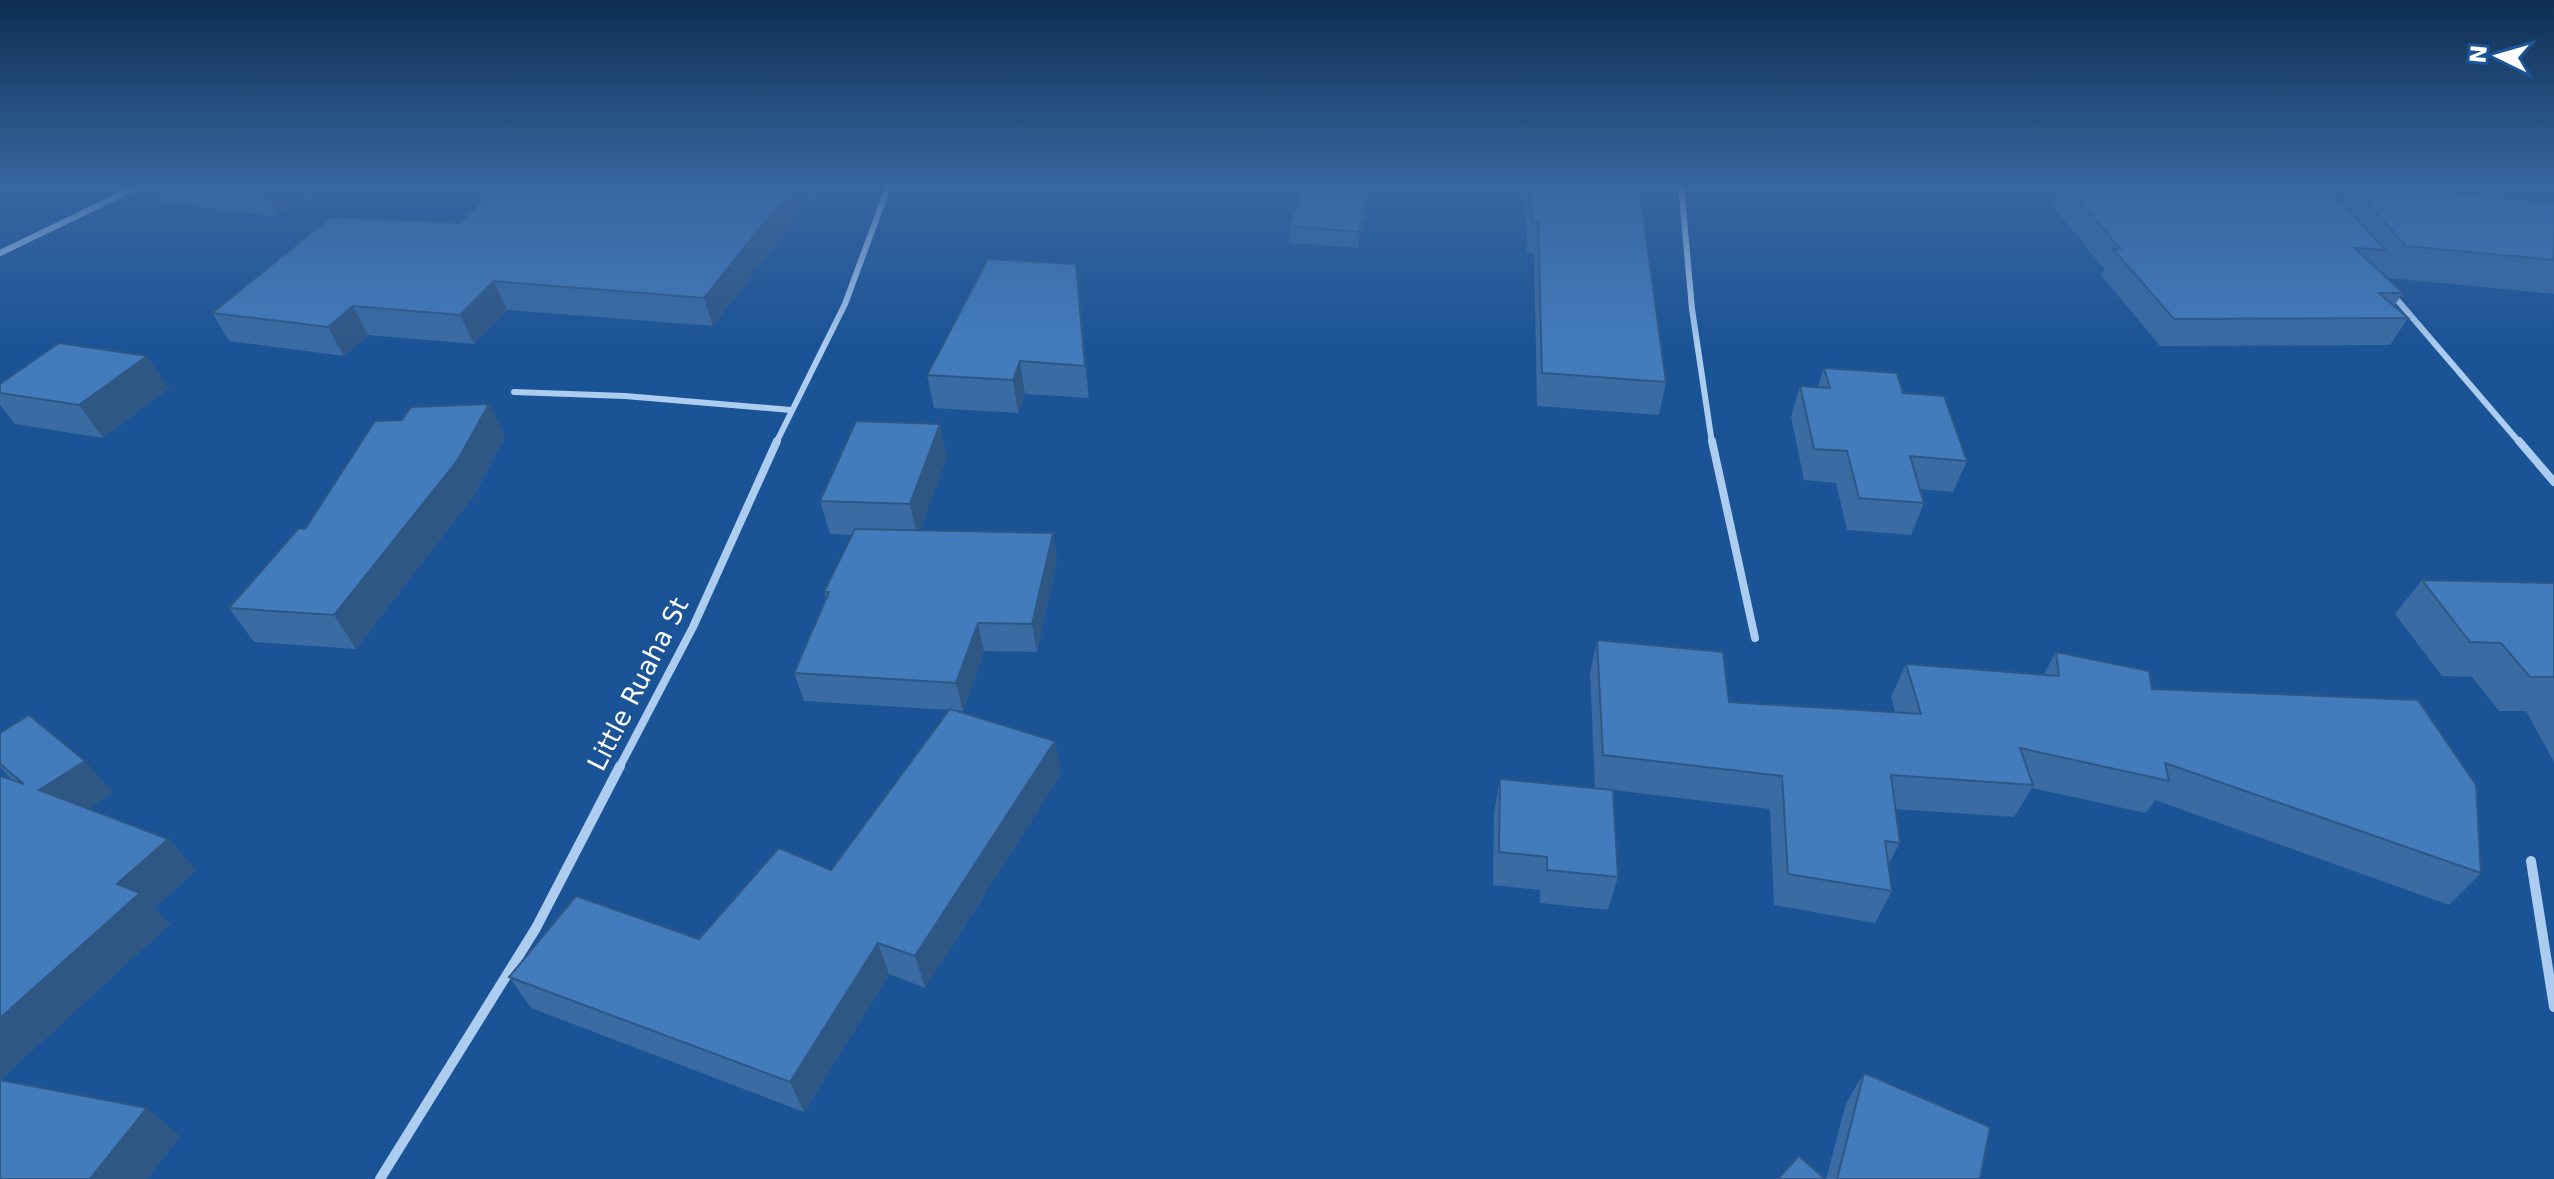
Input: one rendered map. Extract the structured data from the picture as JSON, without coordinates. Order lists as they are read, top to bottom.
{
  "streets": {
    "street": ["Little Ruaha St"]
  },
  "north": "left"
}
